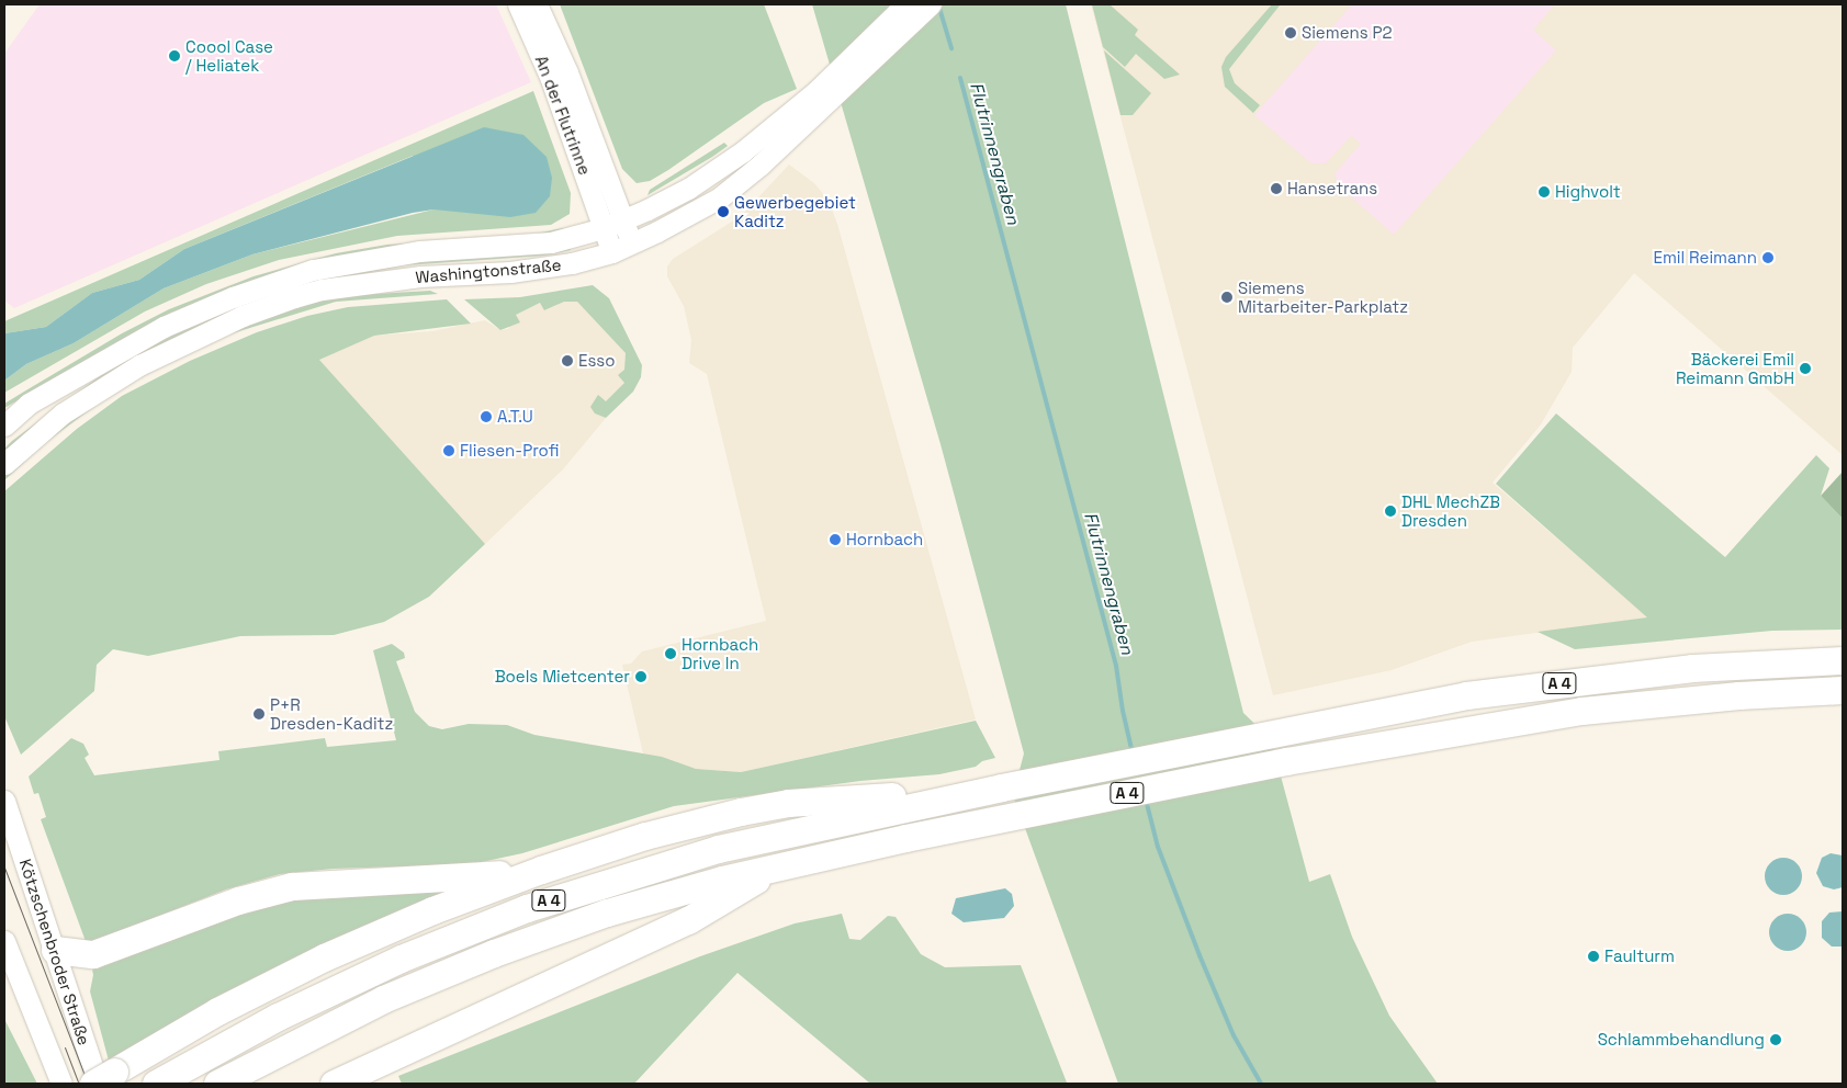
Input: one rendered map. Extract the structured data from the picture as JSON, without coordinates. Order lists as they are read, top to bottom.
{
  "streets": {
    "highway": ["A 4"],
    "main road": ["An der Flutrinne", "Washingtonstraße", "Kötzschenbroder Straße"]
  },
  "crossings": [
    ["An der Flutrinne", "Washingtonstraße"]
  ],
  "water": ["Flutrinnengraben"],
  "places": [
    "Siemens P2",
    "Coool Case / Heliatek",
    "Hansetrans",
    "Highvolt",
    "Gewerbegebiet Kaditz",
    "Emil Reimann",
    "Siemens Mitarbeiter-Parkplatz",
    "Esso",
    "Bäckerei Emil Reimann GmbH",
    "A.T.U",
    "Fliesen-Profi",
    "DHL MechZB Dresden",
    "Hornbach",
    "Hornbach Drive In",
    "Boels Mietcenter",
    "P+R Dresden-Kaditz",
    "Faulturm",
    "Schlammbehandlung"
  ]
}
